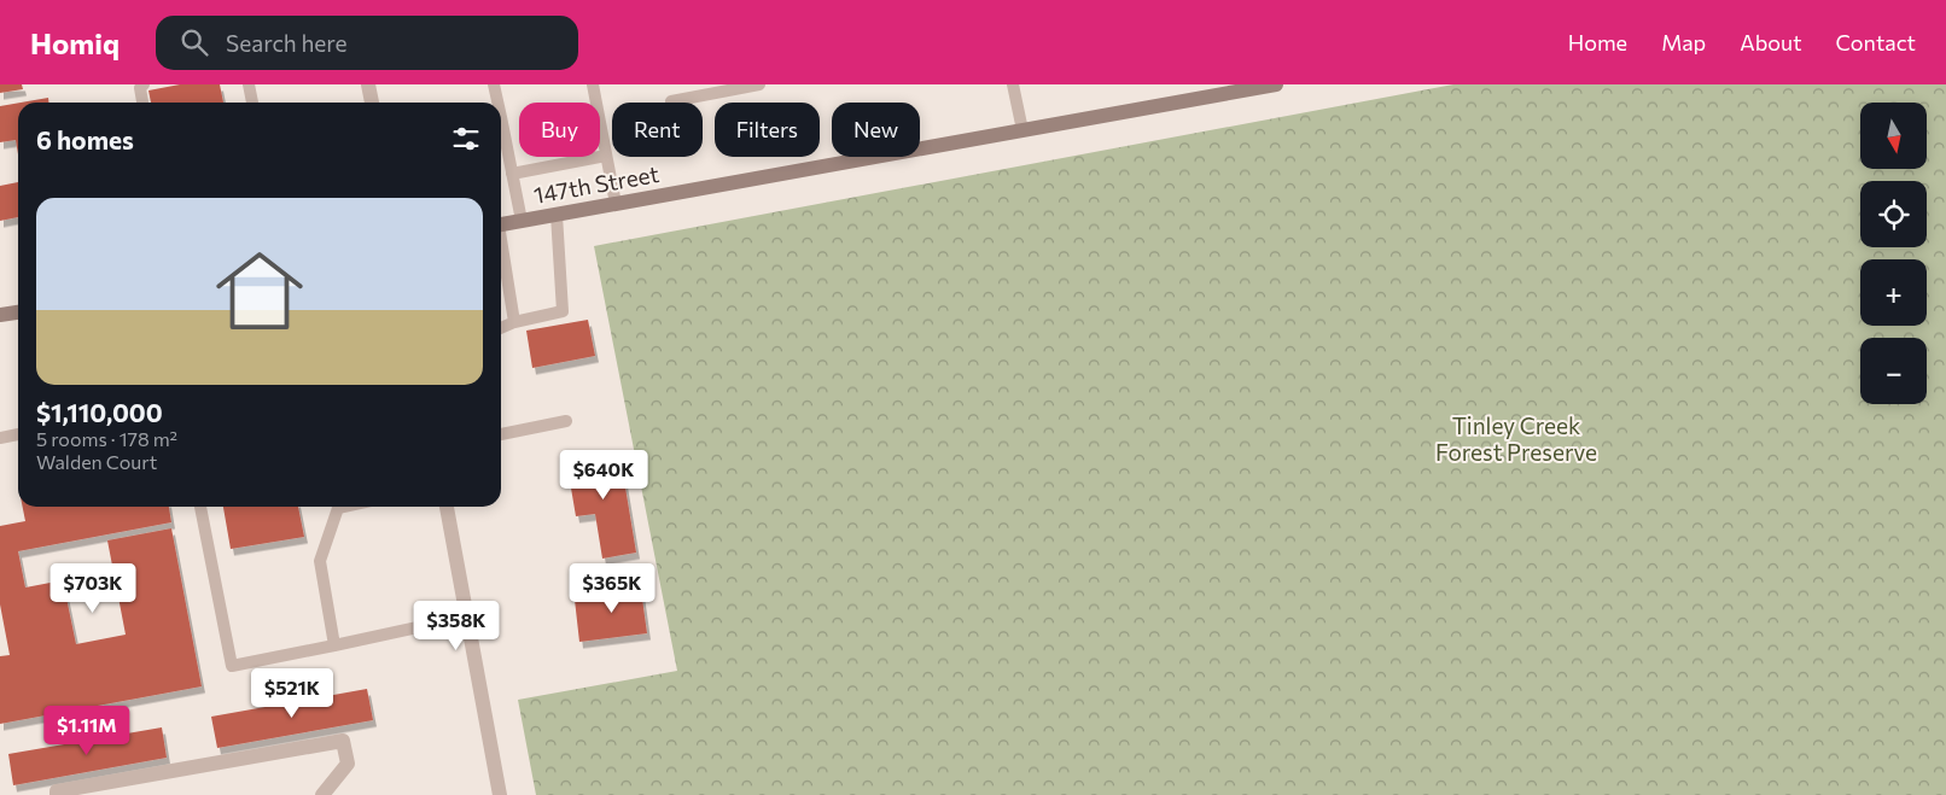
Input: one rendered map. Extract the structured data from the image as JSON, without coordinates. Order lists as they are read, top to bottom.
{
  "streets": {
    "main road": ["147th Street"]
  },
  "parks": ["Tinley Creek Forest Preserve"],
  "north": "bottom",
  "page": {
    "header": "Homiq",
    "search": "Search here",
    "nav": [
      "Home",
      "Map",
      "About",
      "Contact"
    ],
    "map_buttons": ["+", "−"],
    "chip": [
      "Buy",
      "Rent",
      "Filters",
      "New"
    ],
    "heading": "6 homes",
    "list": [
      {
        "name": "$1,110,000",
        "note": "5 rooms · 178 m² · Walden Court"
      }
    ],
    "price": [
      "$640K",
      "$703K",
      "$365K",
      "$358K",
      "$521K",
      "$1.11M"
    ]
  }
}
